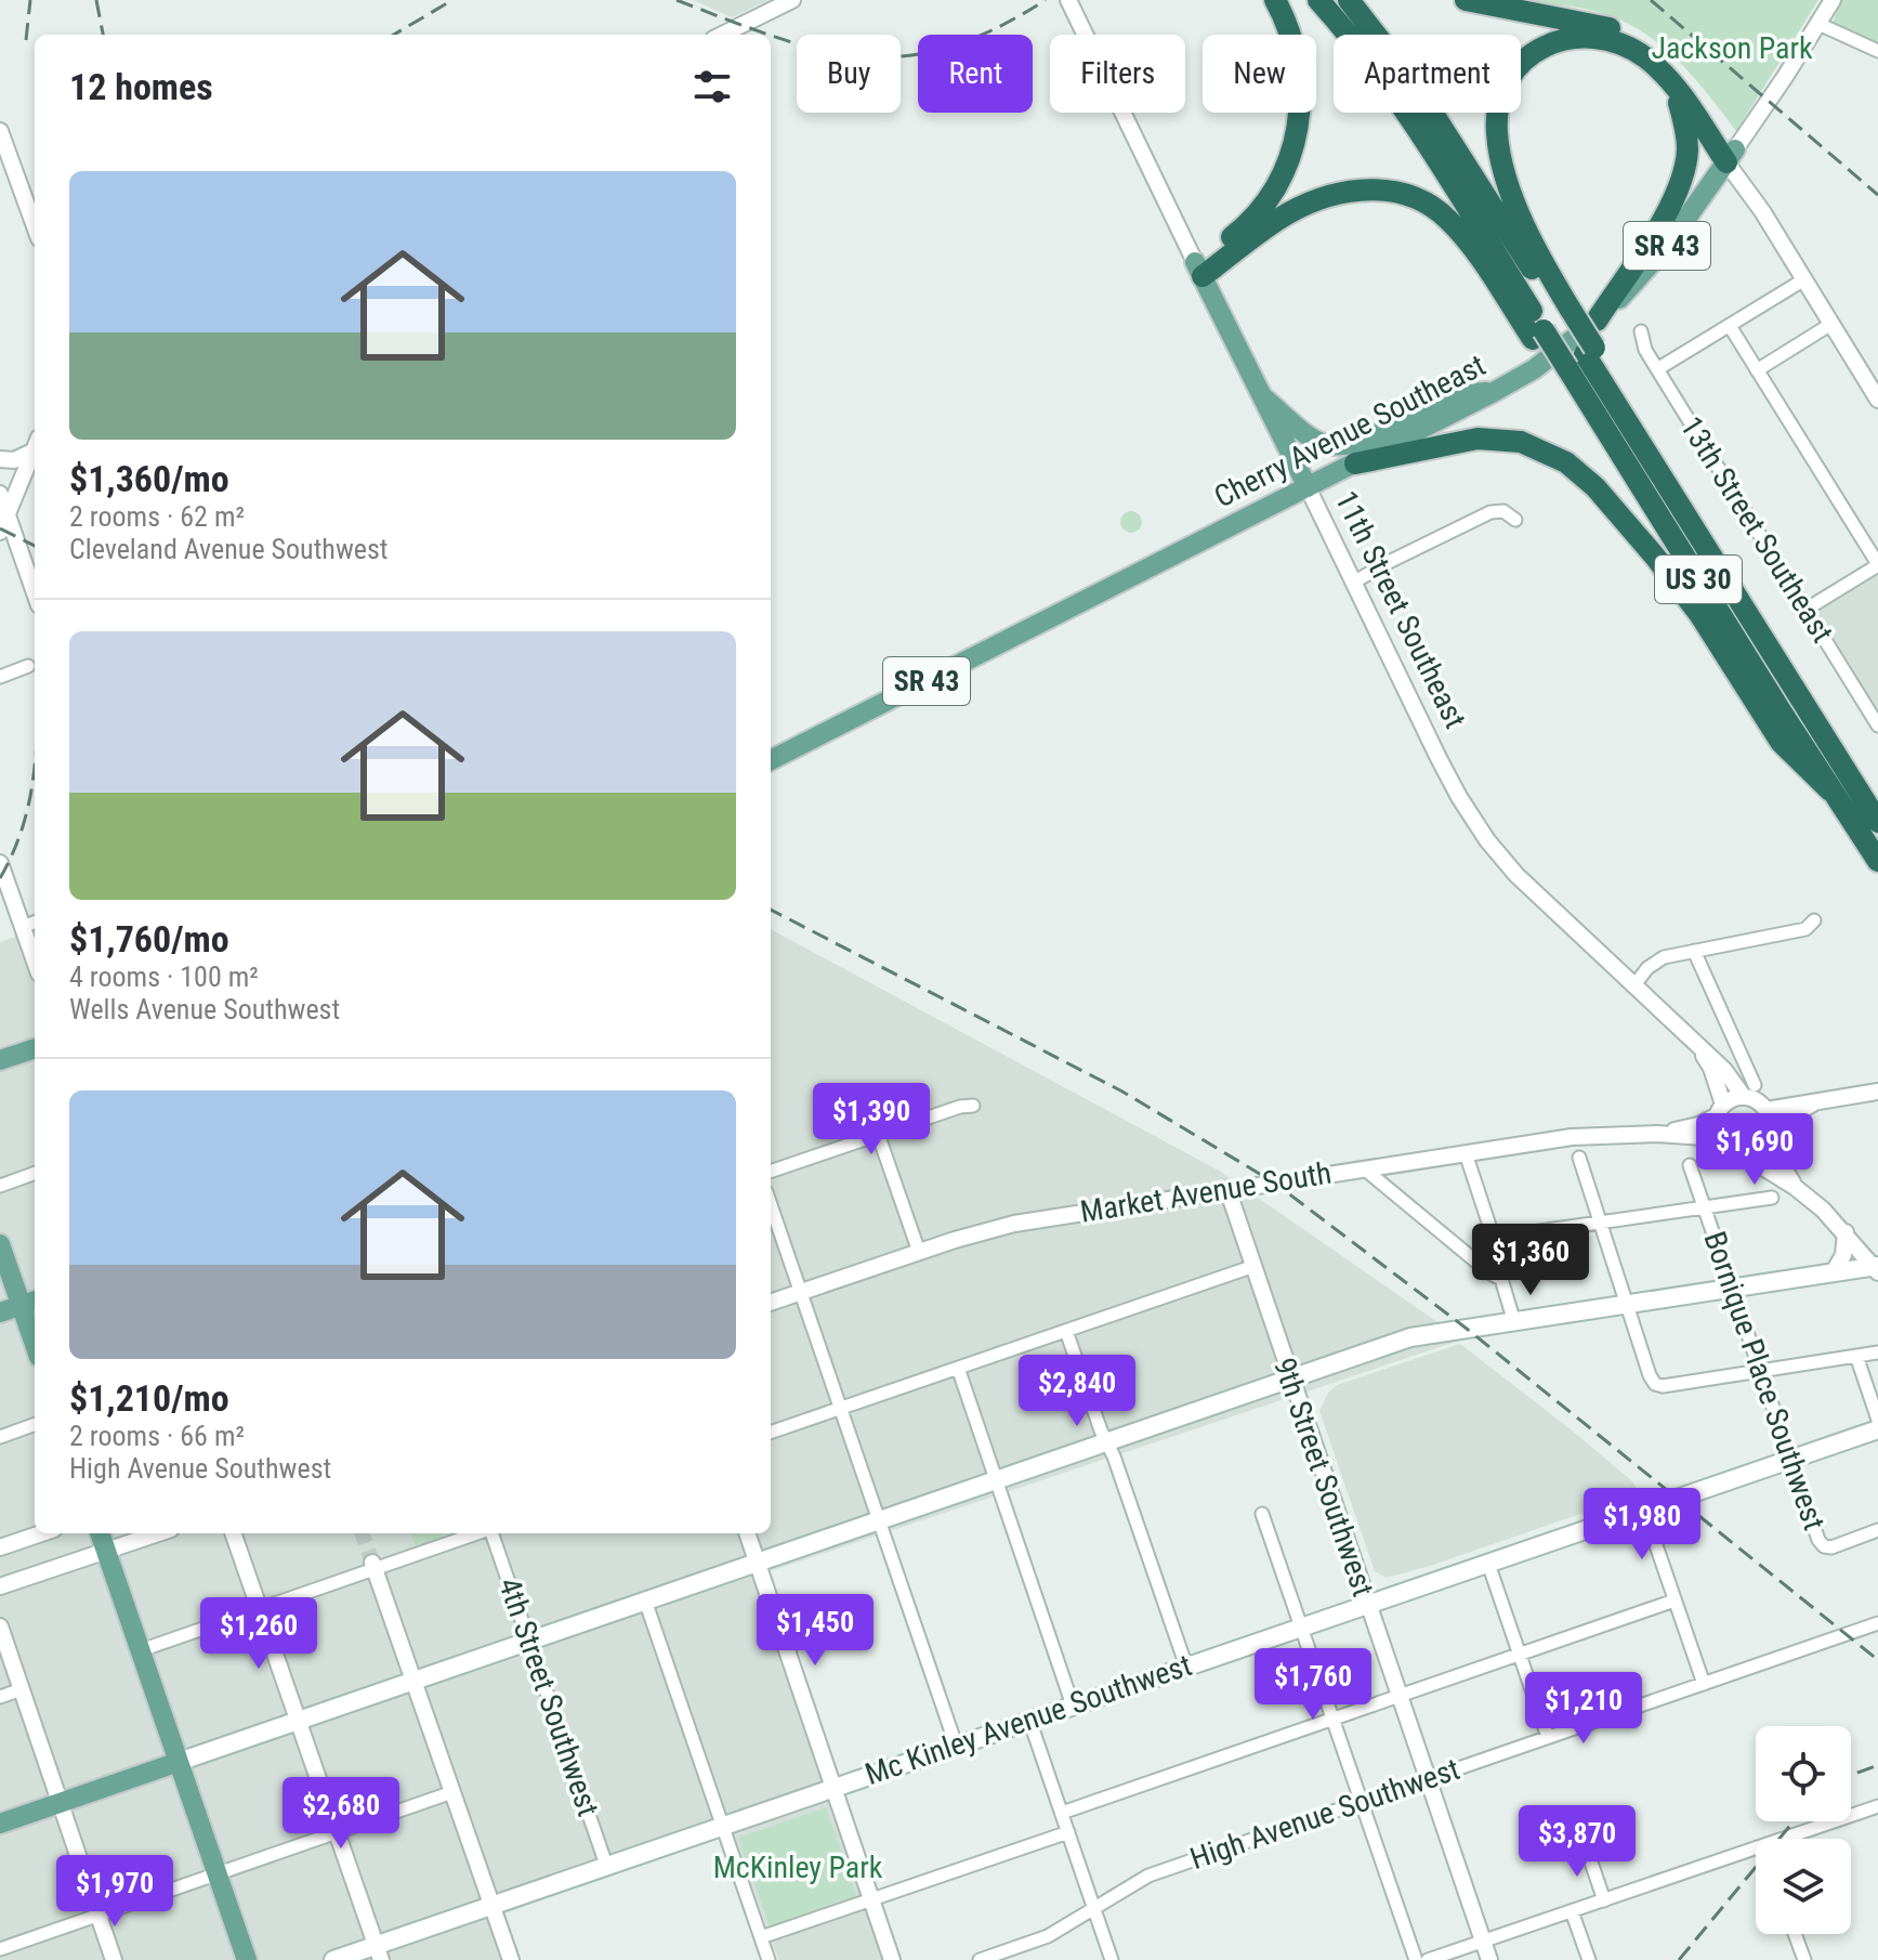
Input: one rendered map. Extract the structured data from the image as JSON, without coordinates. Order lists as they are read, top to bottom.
{
  "streets": {
    "highway": ["US 30"],
    "main road": [
      "SR 43",
      "Cherry Avenue Southeast",
      "11th Street Southeast",
      "Mc Kinley Avenue Southwest"
    ],
    "street": [
      "13th Street Southeast",
      "Market Avenue South",
      "Bornique Place Southwest",
      "9th Street Southwest",
      "4th Street Southwest",
      "High Avenue Southwest"
    ]
  },
  "crossings": [
    ["Cherry Avenue Southeast", "11th Street Southeast"],
    ["11th Street Southeast", "Market Avenue South"],
    ["Market Avenue South", "9th Street Southwest"],
    ["Bornique Place Southwest", "Mc Kinley Avenue Southwest"],
    ["9th Street Southwest", "Mc Kinley Avenue Southwest"],
    ["9th Street Southwest", "High Avenue Southwest"],
    ["4th Street Southwest", "Mc Kinley Avenue Southwest"]
  ],
  "parks": ["Jackson Park", "McKinley Park"],
  "page": {
    "chip": [
      "Buy",
      "Rent",
      "Filters",
      "New",
      "Apartment"
    ],
    "heading": "12 homes",
    "list": [
      {
        "name": "$1,360/mo",
        "note": "2 rooms · 62 m² · Cleveland Avenue Southwest"
      },
      {
        "name": "$1,760/mo",
        "note": "4 rooms · 100 m² · Wells Avenue Southwest"
      },
      {
        "name": "$1,210/mo",
        "note": "2 rooms · 66 m² · High Avenue Southwest"
      }
    ],
    "price": [
      "$1,390",
      "$1,690",
      "$1,360",
      "$2,840",
      "$1,980",
      "$1,450",
      "$1,260",
      "$1,760",
      "$1,210",
      "$2,680",
      "$3,870",
      "$1,970"
    ]
  }
}
